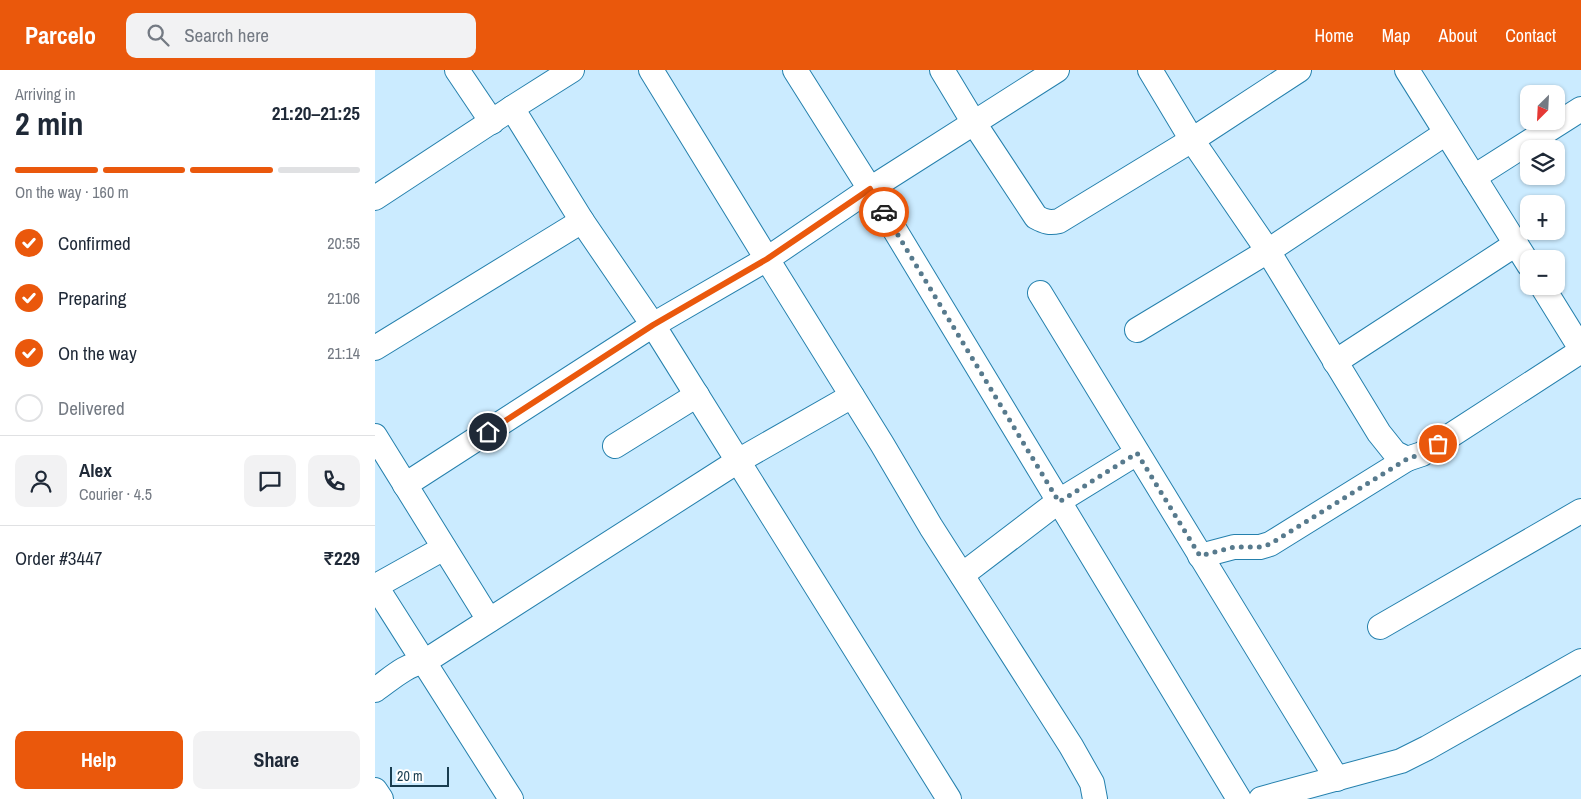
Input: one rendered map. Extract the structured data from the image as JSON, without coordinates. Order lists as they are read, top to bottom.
{
  "scale_bar": "20 m",
  "north": "bottom left",
  "page": {
    "header": "Parcelo",
    "search": "Search here",
    "nav": [
      "Home",
      "Map",
      "About",
      "Contact"
    ],
    "heading": ["2 min", "Arriving in", "21:20–21:25"],
    "panel": [
      "Alex",
      "Courier · 4.5",
      "Order #3447",
      "₹229"
    ],
    "map_buttons": ["+", "−"],
    "bar": "On the way · 160 m",
    "list": [
      ["Confirmed", "20:55"],
      ["Preparing", "21:06"],
      ["On the way", "21:14"],
      "Delivered"
    ],
    "buttons": ["Help", "Share"],
    "scale": "20 m"
  }
}
